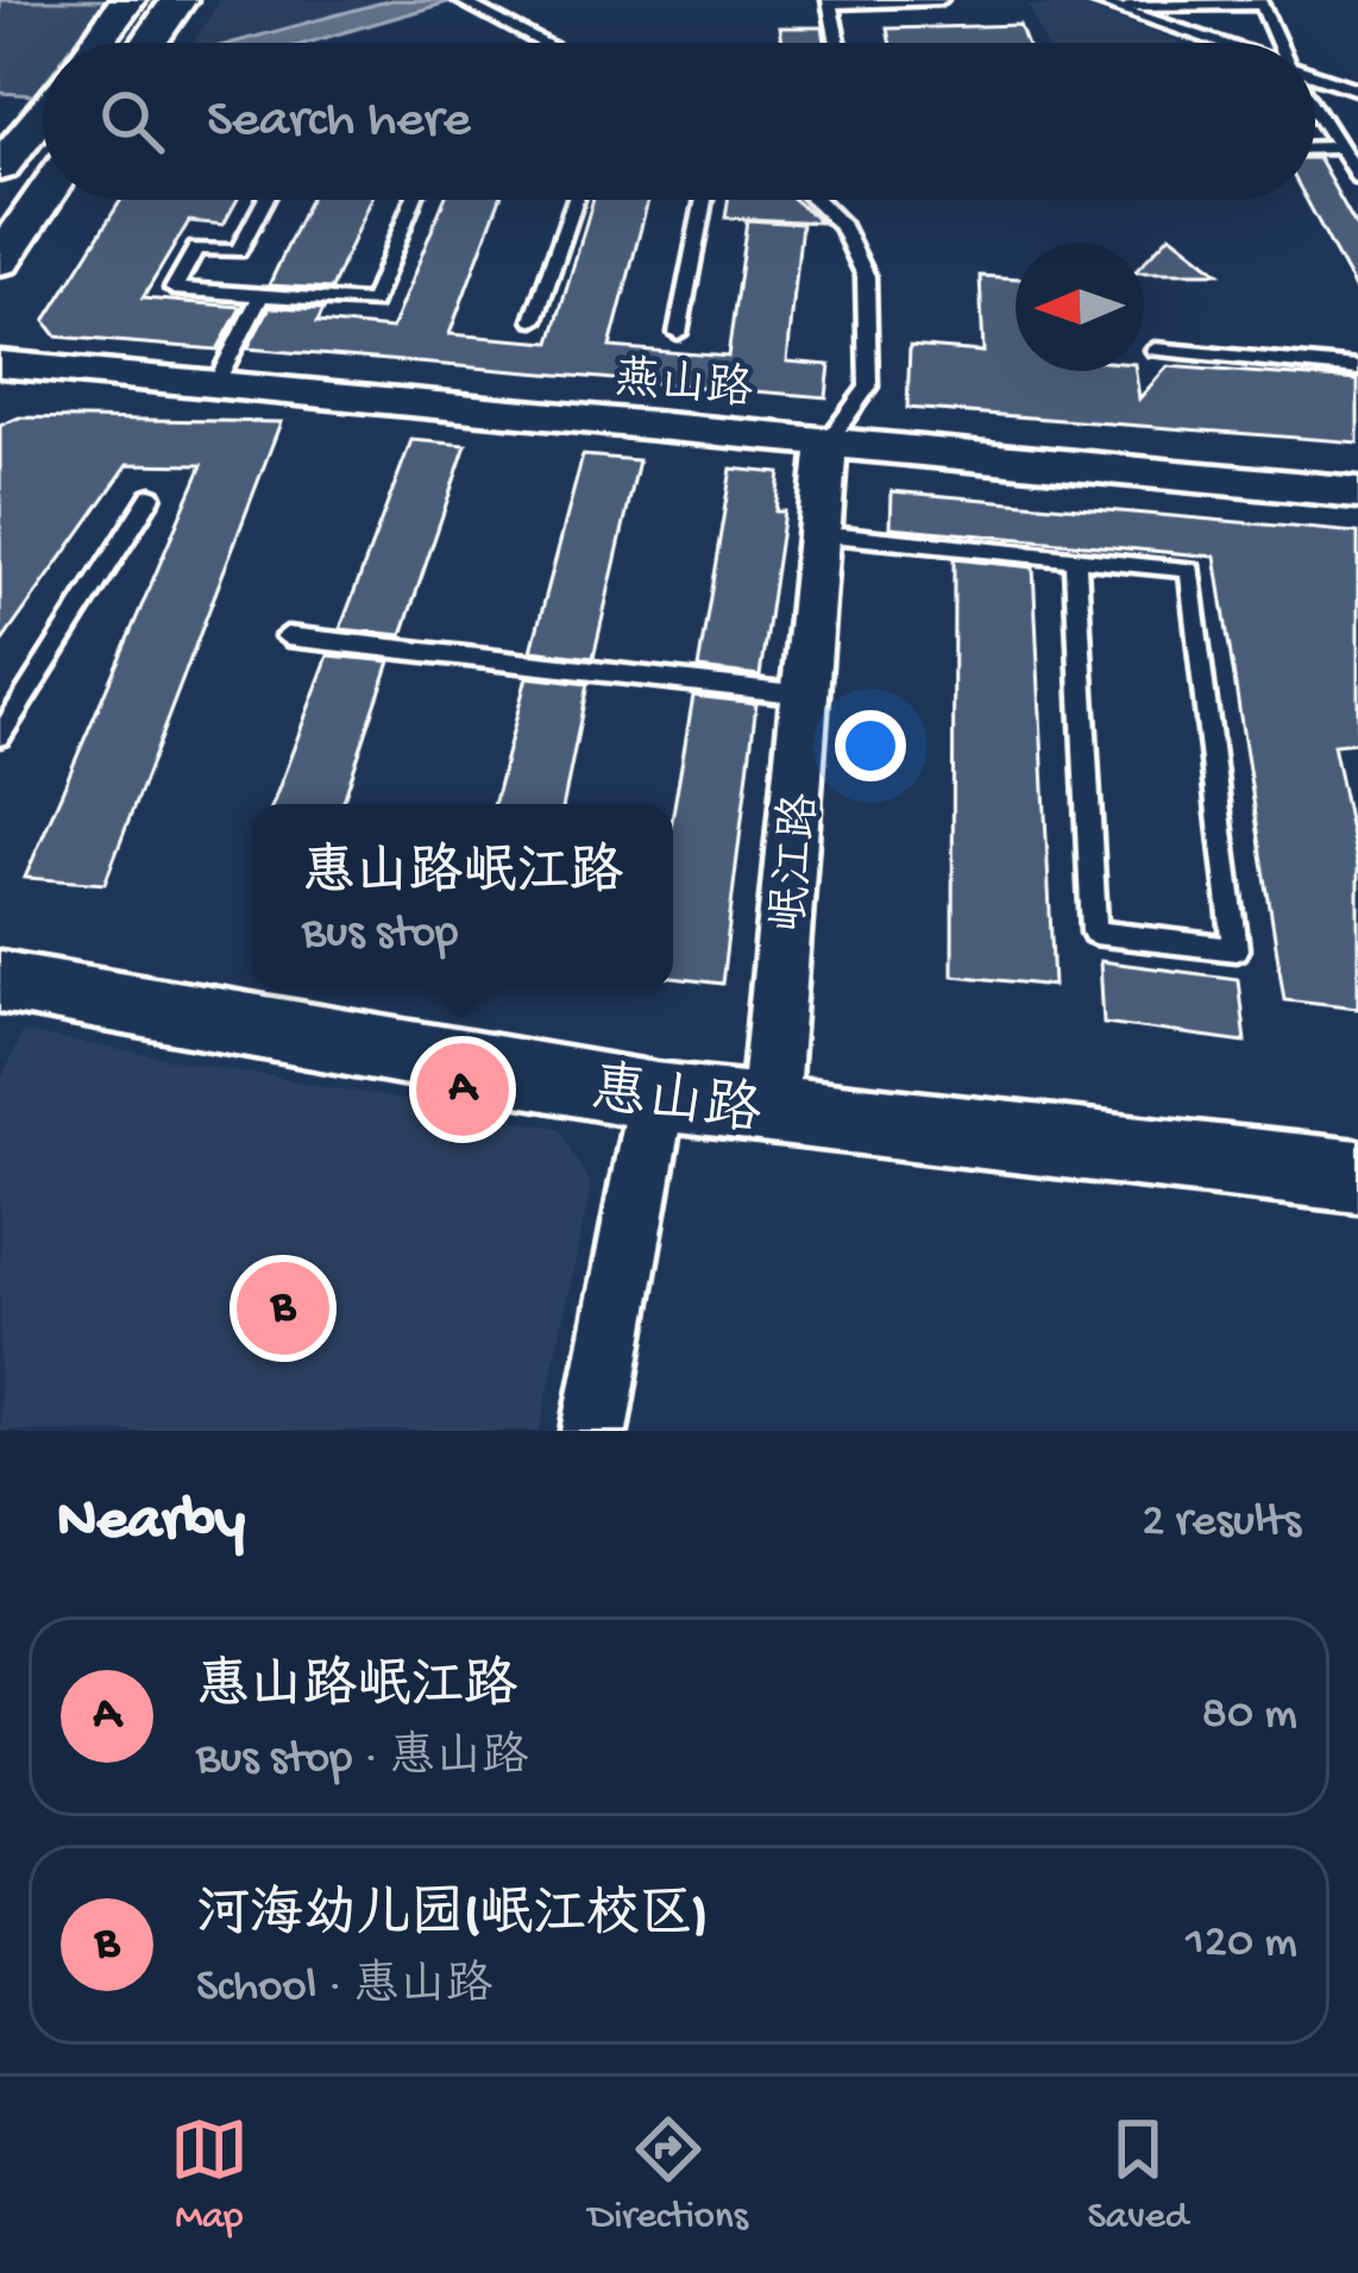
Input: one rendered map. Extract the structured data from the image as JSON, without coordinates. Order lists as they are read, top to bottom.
{
  "streets": {
    "street": ["燕山路", "岷江路", "惠山路"]
  },
  "crossings": [
    ["燕山路", "岷江路"],
    ["岷江路", "惠山路"]
  ],
  "north": "left",
  "page": {
    "search": "Search here",
    "popup": ["惠山路岷江路", "Bus stop"],
    "pins": ["A", "B"],
    "heading": ["Nearby", "2 results"],
    "list": [
      {
        "mark": "A",
        "name": "惠山路岷江路",
        "note": "Bus stop · 惠山路",
        "value": "80 m"
      },
      {
        "mark": "B",
        "name": "河海幼儿园(岷江校区)",
        "note": "School · 惠山路",
        "value": "120 m"
      }
    ],
    "nav": ["Map", "Directions", "Saved"]
  }
}
